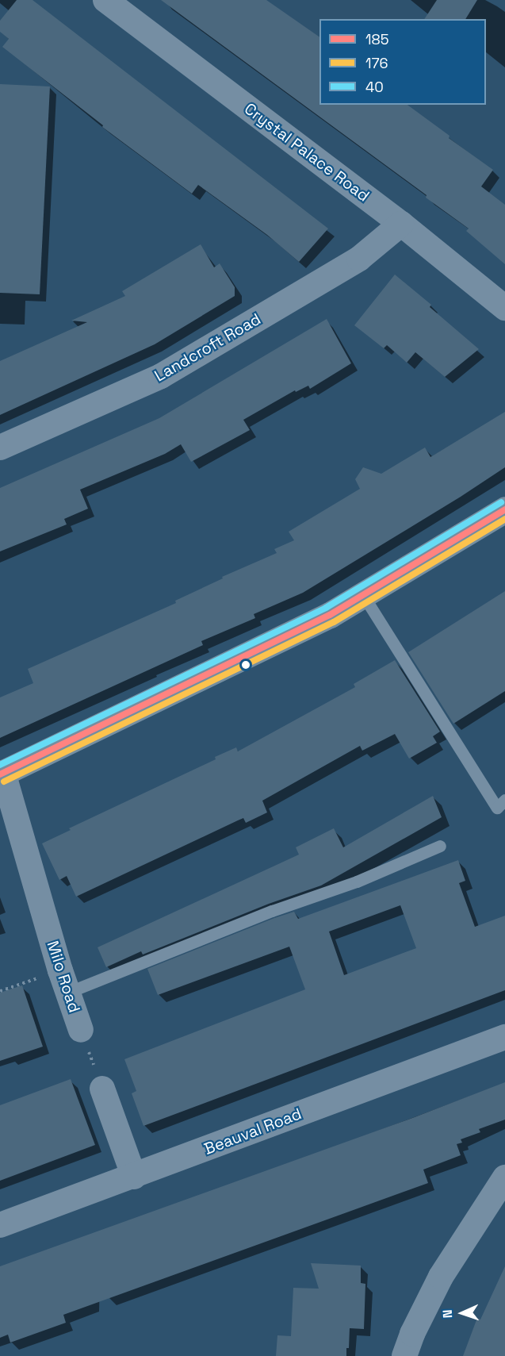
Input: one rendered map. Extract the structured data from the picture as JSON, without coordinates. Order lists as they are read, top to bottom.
{
  "streets": {
    "street": [
      "Crystal Palace Road",
      "Landcroft Road",
      "Milo Road",
      "Beauval Road"
    ]
  },
  "crossings": [
    ["Crystal Palace Road", "Landcroft Road"]
  ],
  "lines": ["transit line 40", "transit line 185", "transit line 176"],
  "legend": ["185", "176", "40"],
  "north": "left"
}
